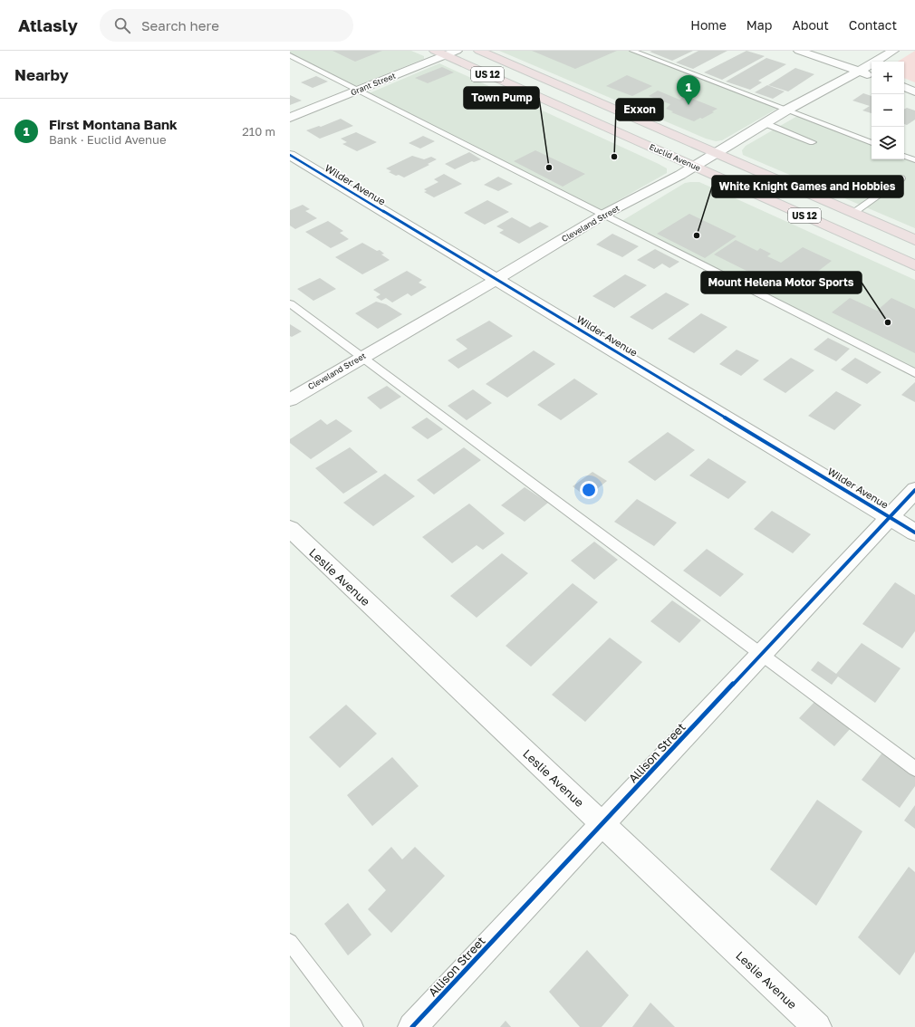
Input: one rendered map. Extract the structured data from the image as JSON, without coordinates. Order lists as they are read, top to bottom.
{
  "streets": {
    "highway": ["US 12", "Euclid Avenue"],
    "street": [
      "Grant Street",
      "Wilder Avenue",
      "Cleveland Street",
      "Leslie Avenue",
      "Allison Street"
    ]
  },
  "crossings": [
    ["US 12", "Cleveland Street"],
    ["Grant Street", "Euclid Avenue"],
    ["Euclid Avenue", "Cleveland Street"],
    ["Wilder Avenue", "Cleveland Street"],
    ["Wilder Avenue", "Allison Street"],
    ["Leslie Avenue", "Allison Street"]
  ],
  "places": [
    "Exxon",
    "Town Pump",
    "White Knight Games and Hobbies",
    "Mount Helena Motor Sports"
  ],
  "page": {
    "header": "Atlasly",
    "search": "Search here",
    "nav": [
      "Home",
      "Map",
      "About",
      "Contact"
    ],
    "heading": "Nearby",
    "map_buttons": ["+", "−"],
    "pins": "1",
    "list": [
      {
        "mark": "1",
        "name": "First Montana Bank",
        "note": "Bank · Euclid Avenue",
        "value": "210 m"
      }
    ]
  }
}
